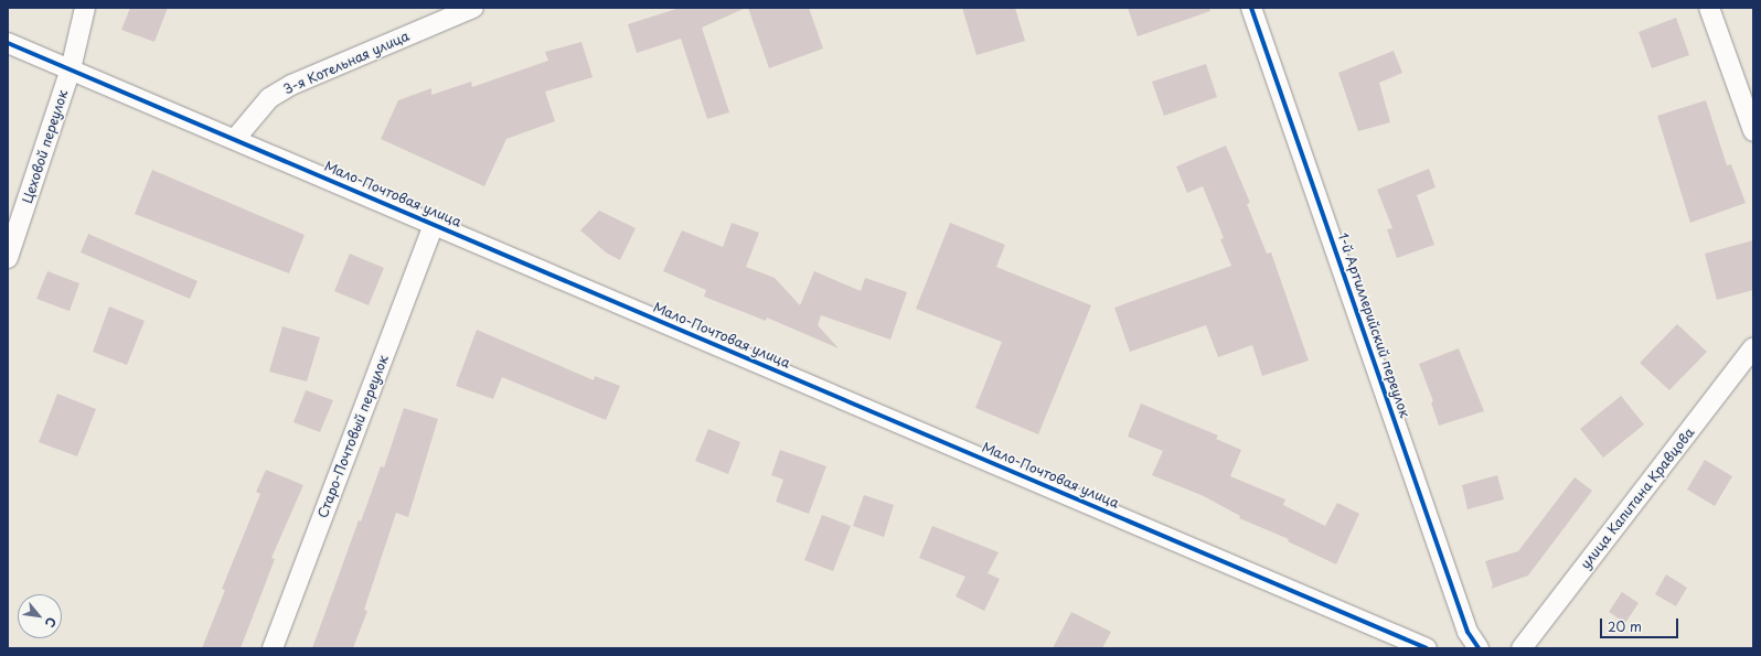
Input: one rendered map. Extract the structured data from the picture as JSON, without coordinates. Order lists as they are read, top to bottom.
{
  "streets": {
    "street": [
      "3-я Котельная улица",
      "Цеховой переулок",
      "Мало-Почтовая улица",
      "1-й Артиллерийский переулок",
      "Старо-Почтовый переулок",
      "улица Капитана Кравцова"
    ]
  },
  "crossings": [
    ["3-я Котельная улица", "Мало-Почтовая улица"],
    ["Цеховой переулок", "Мало-Почтовая улица"],
    ["Мало-Почтовая улица", "Старо-Почтовый переулок"]
  ],
  "scale_bar": "20 m",
  "north": "bottom right"
}
